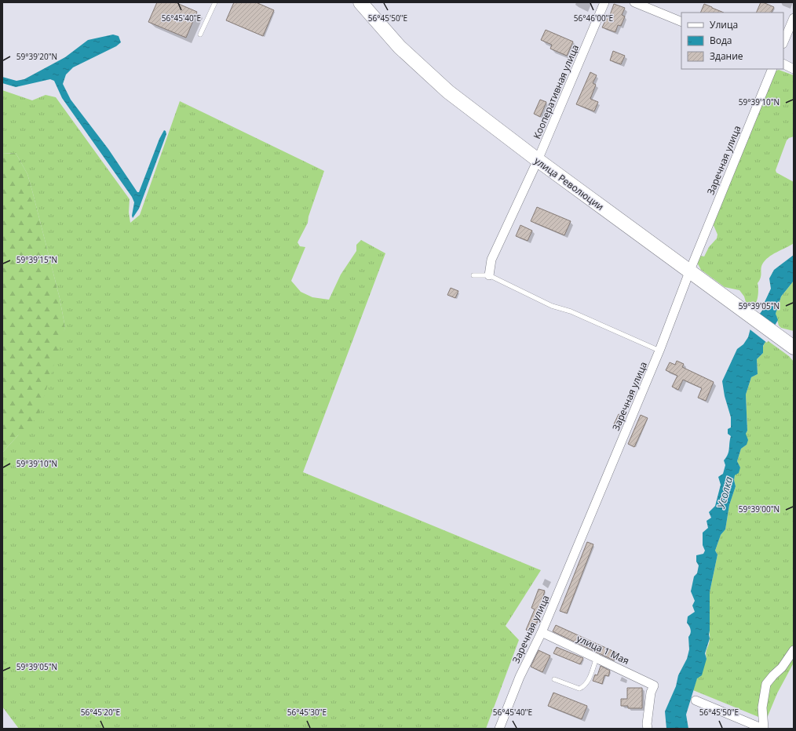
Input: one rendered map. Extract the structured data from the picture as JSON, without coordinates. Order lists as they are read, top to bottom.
{
  "streets": {
    "main road": ["улица Революции"],
    "street": ["Кооперативная улица", "Заречная улица", "улица 1 Мая"]
  },
  "crossings": [
    ["Кооперативная улица", "улица Революции"],
    ["Заречная улица", "улица Революции"],
    ["Заречная улица", "улица 1 Мая"]
  ],
  "water": ["Усолка"],
  "legend": ["Улица", "Вода", "Здание"],
  "coordinates": [
    "56°45'40\"E",
    "56°46'00\"E",
    "56°45'50\"E",
    "59°39'20\"N",
    "59°39'10\"N",
    "59°39'15\"N",
    "59°39'05\"N",
    "59°39'00\"N",
    "56°45'20\"E",
    "56°45'30\"E"
  ]
}
